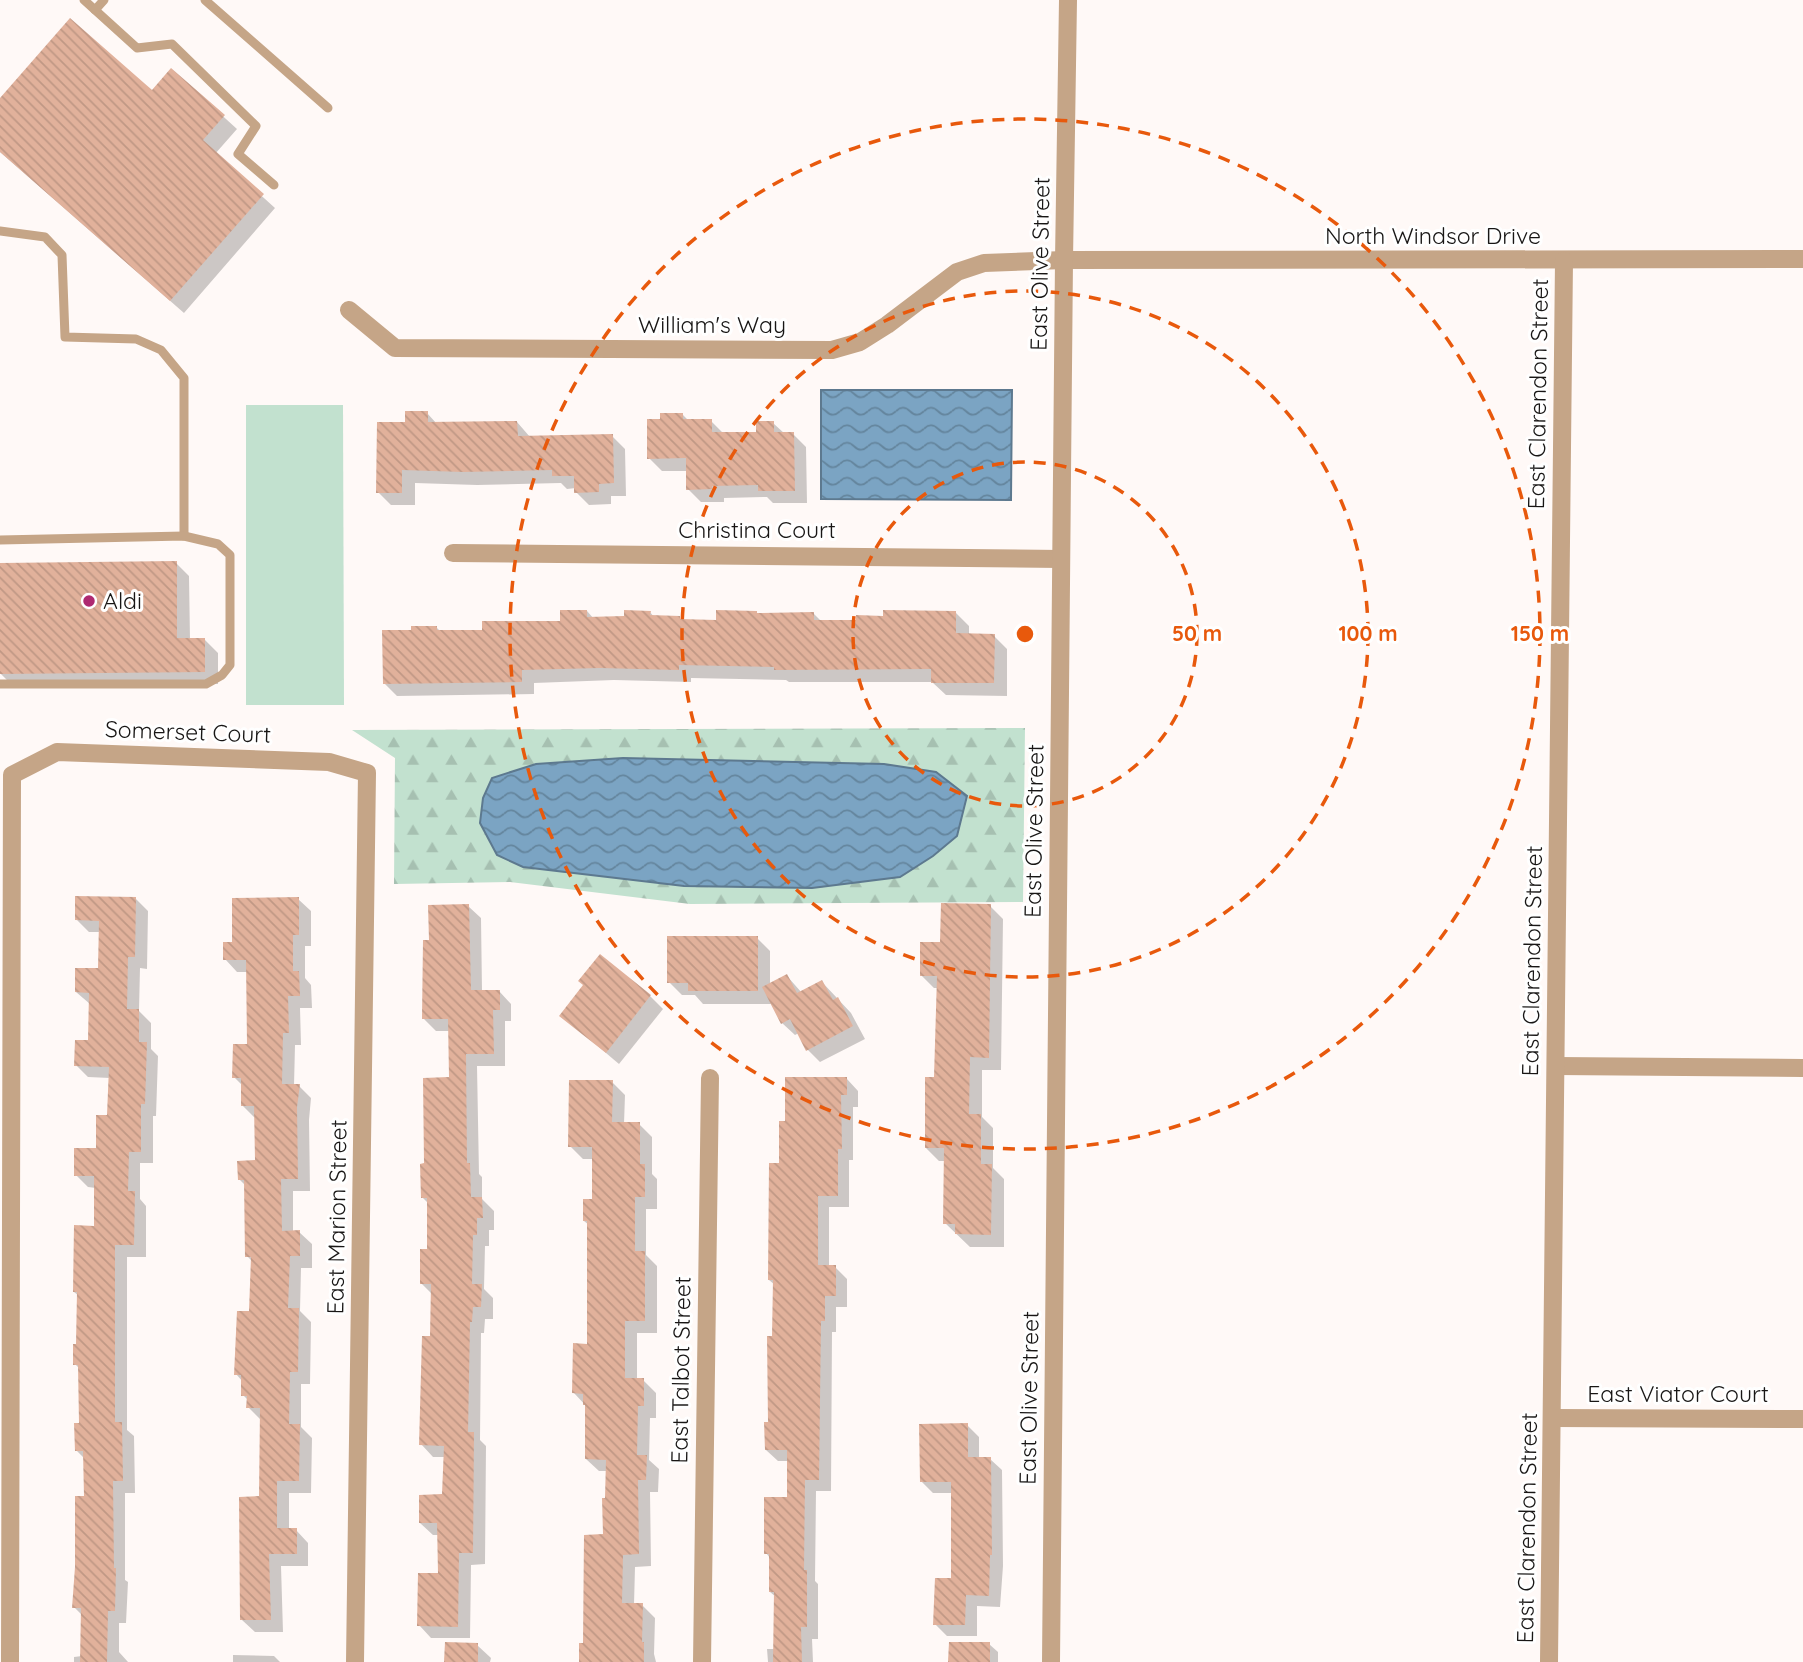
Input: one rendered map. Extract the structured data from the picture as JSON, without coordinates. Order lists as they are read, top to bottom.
{
  "streets": {
    "street": [
      "North Windsor Drive",
      "East Olive Street",
      "William's Way",
      "East Clarendon Street",
      "Christina Court",
      "Somerset Court",
      "East Marion Street",
      "East Talbot Street",
      "East Viator Court"
    ]
  },
  "crossings": [
    ["North Windsor Drive", "East Olive Street"],
    ["North Windsor Drive", "William's Way"],
    ["North Windsor Drive", "East Clarendon Street"],
    ["East Olive Street", "William's Way"],
    ["East Olive Street", "Christina Court"],
    ["East Clarendon Street", "East Viator Court"],
    ["Somerset Court", "East Marion Street"]
  ],
  "places": ["Aldi"],
  "rings": ["50 m", "100 m", "150 m"]
}
